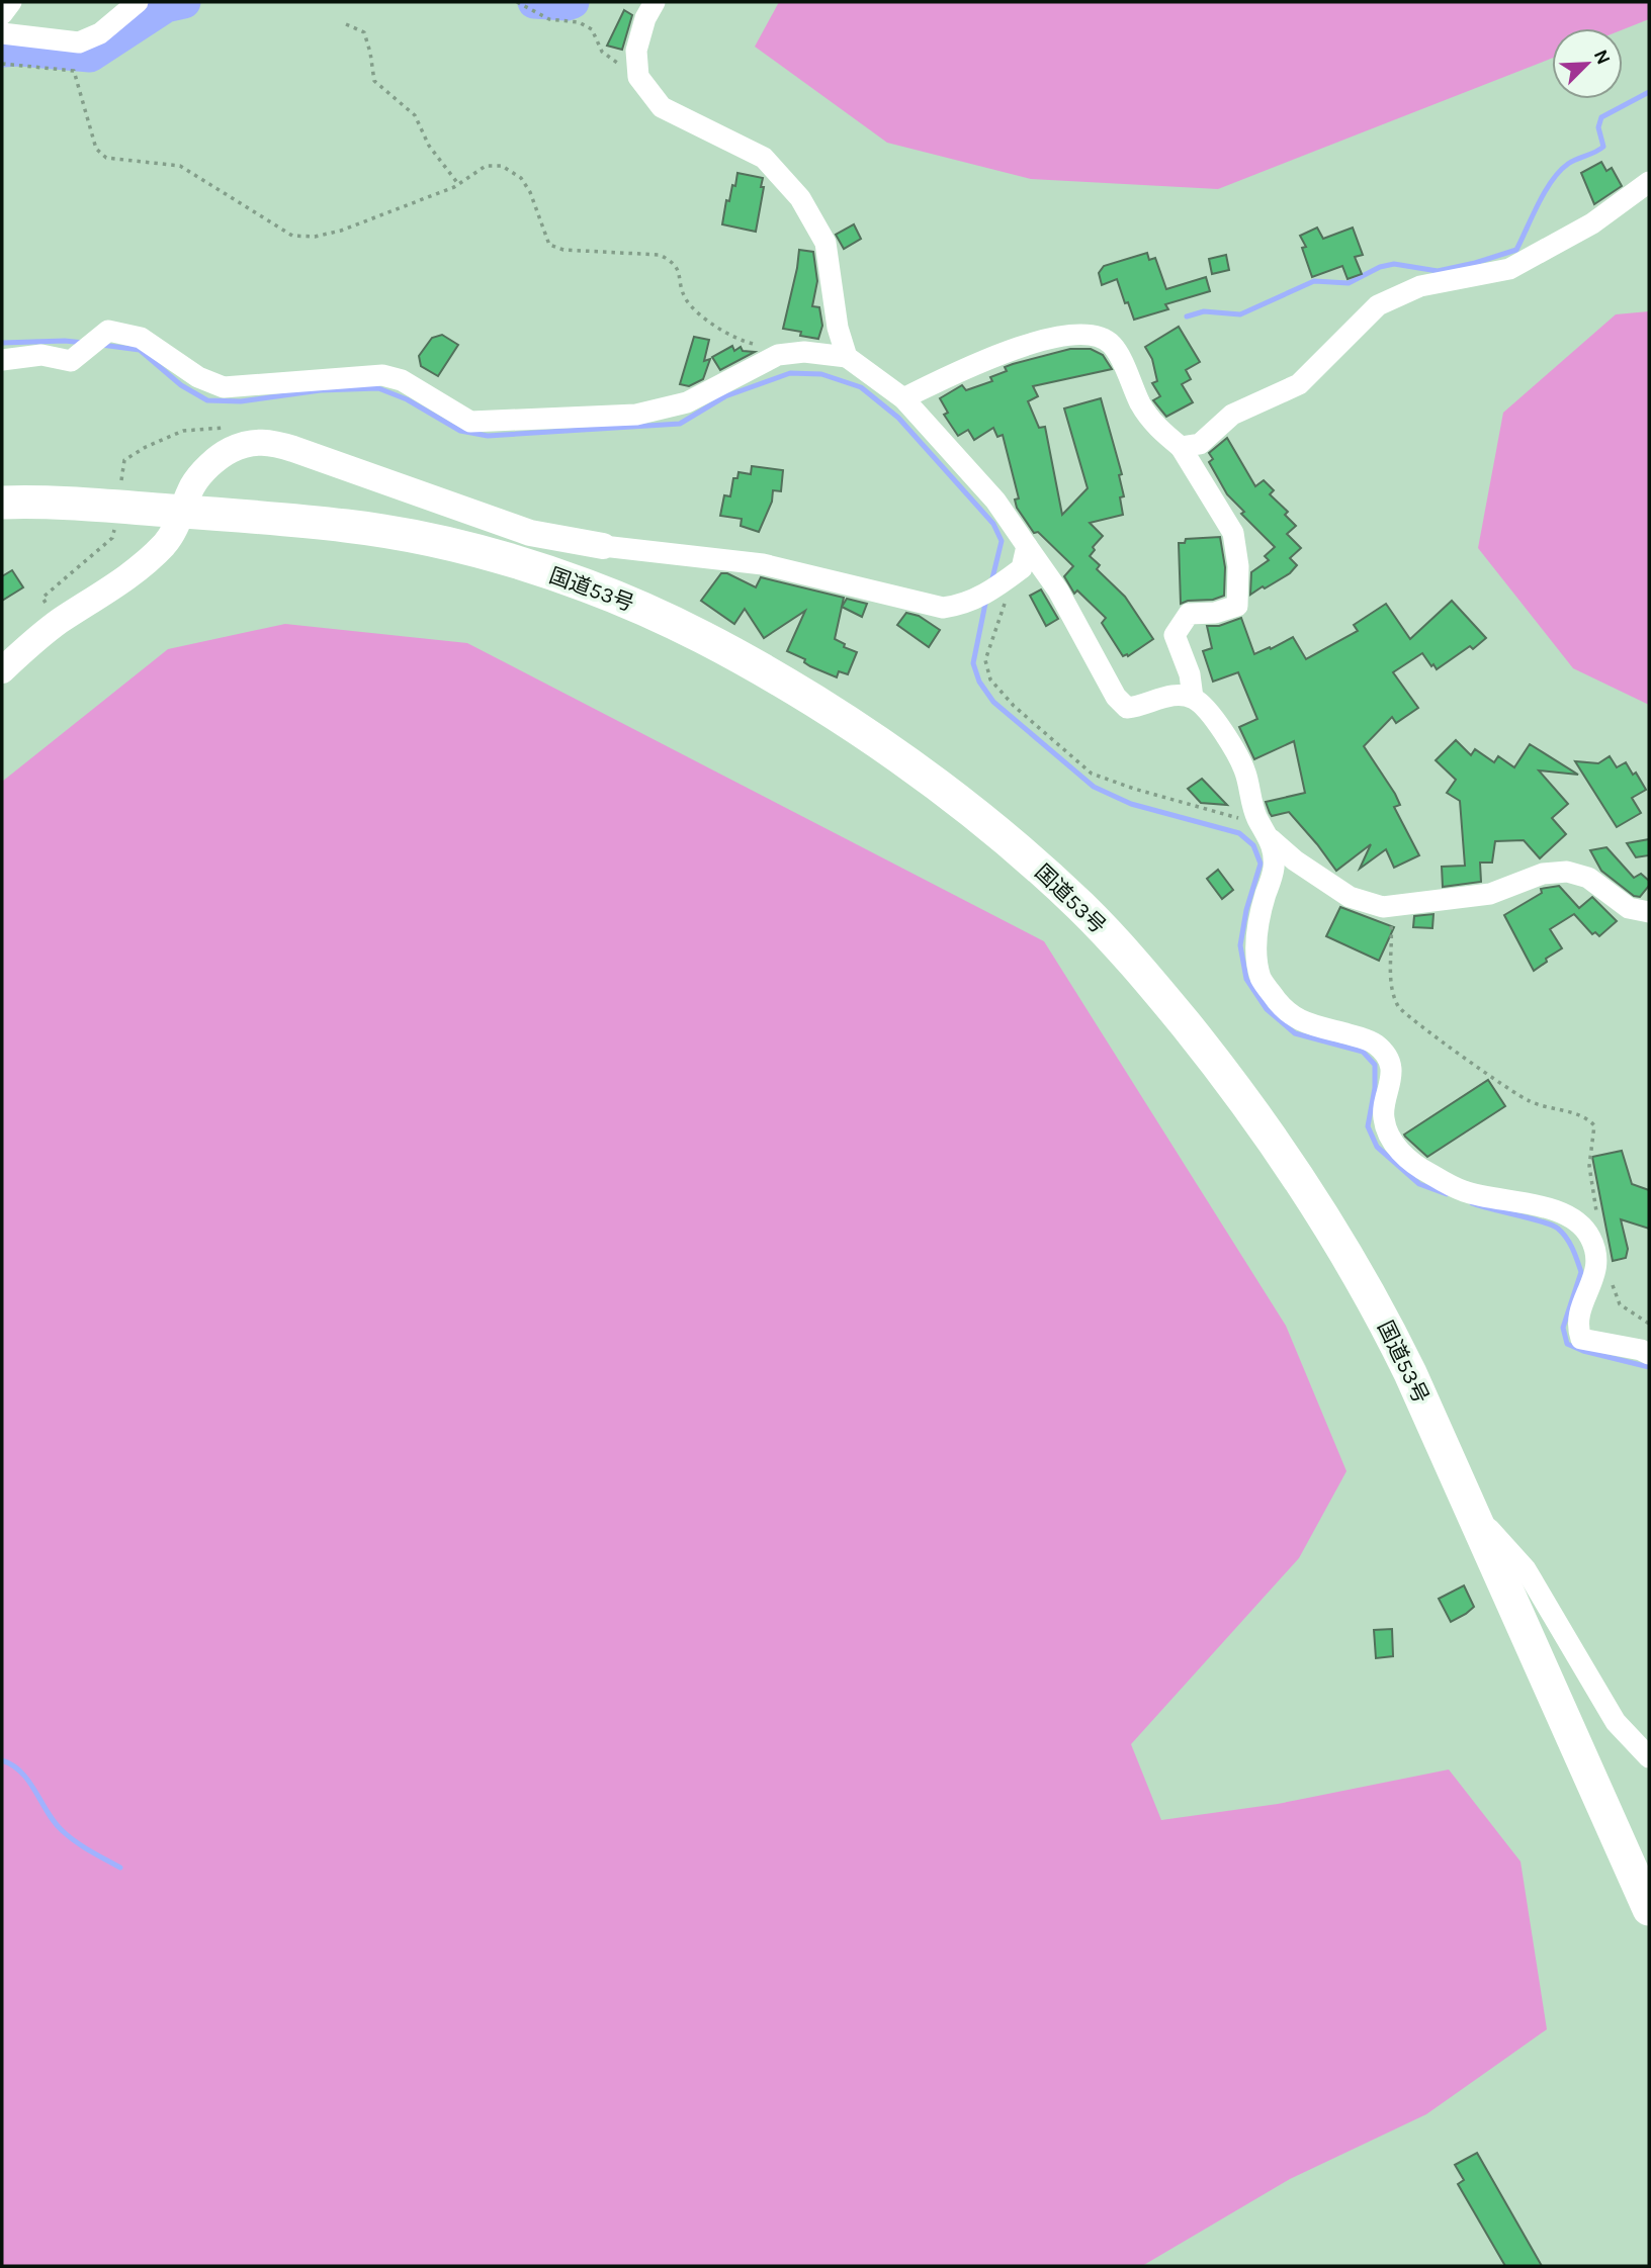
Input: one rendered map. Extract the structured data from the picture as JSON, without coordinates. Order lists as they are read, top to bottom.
{
  "streets": {
    "highway": ["国道53号"]
  },
  "north": "top right"
}
